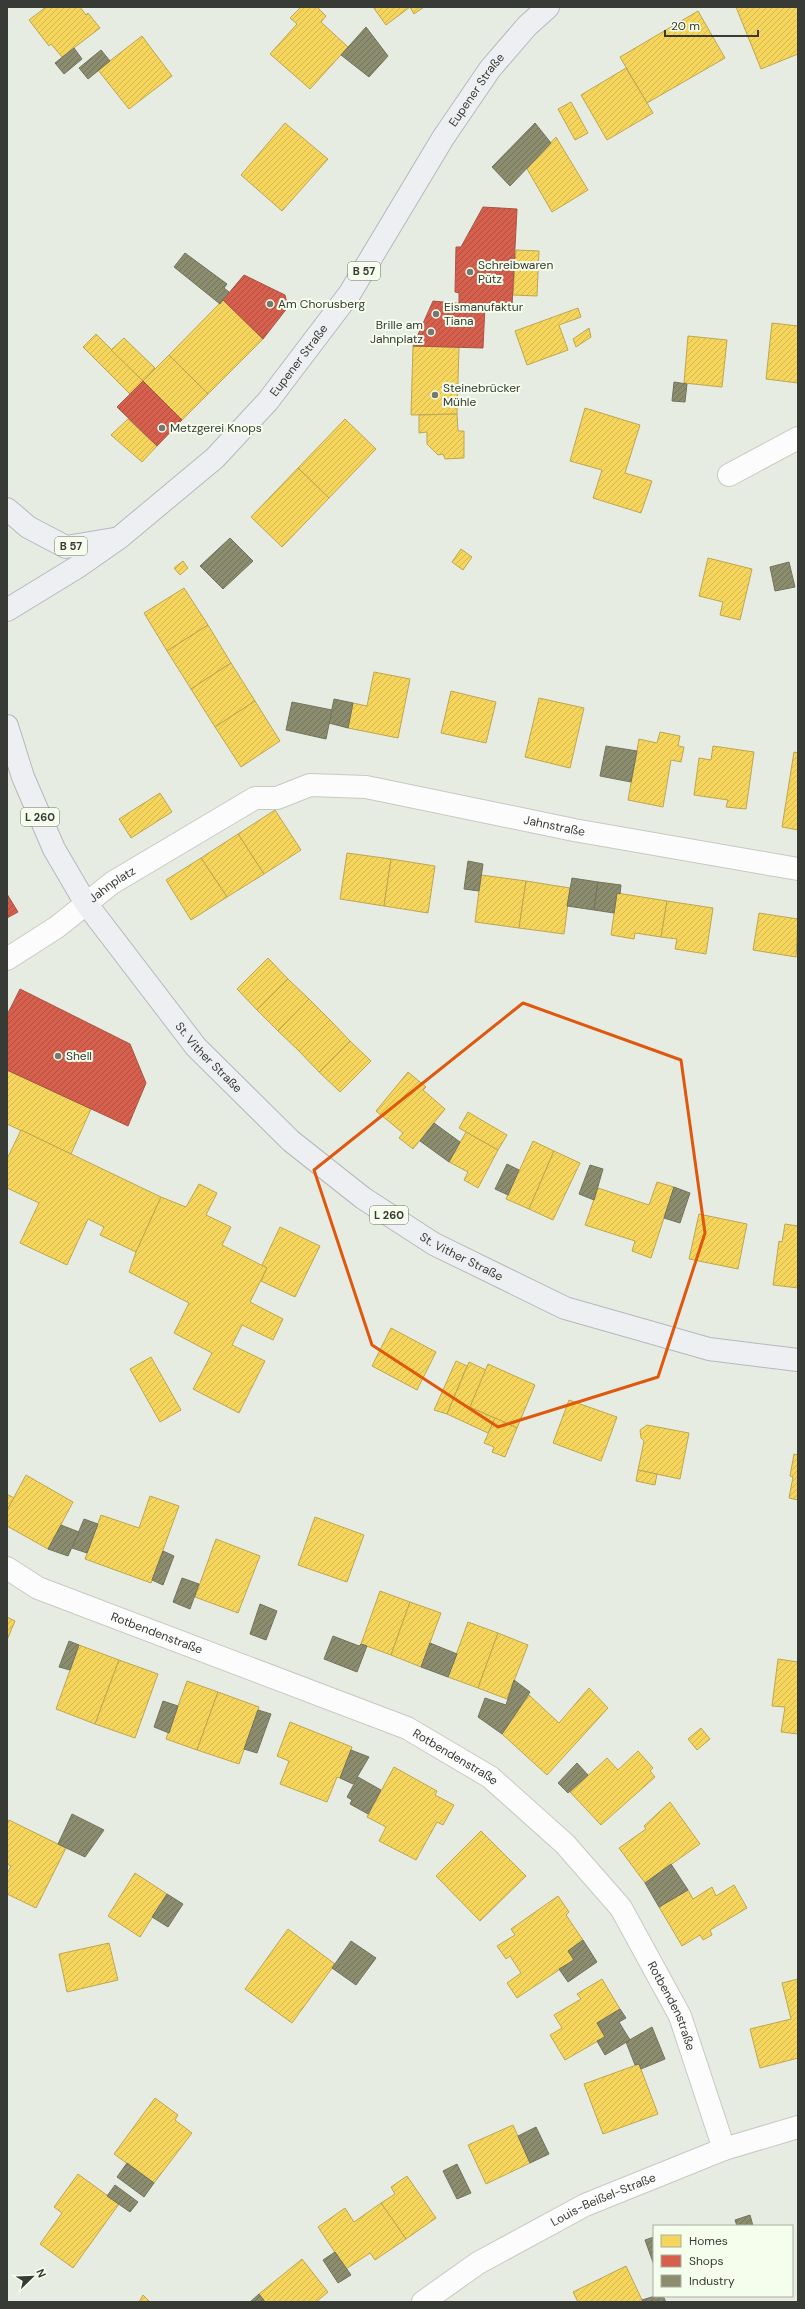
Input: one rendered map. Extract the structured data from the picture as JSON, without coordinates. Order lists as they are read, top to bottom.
{
  "streets": {
    "main road": [
      "Eupener Straße",
      "B 57",
      "L 260",
      "Jahnplatz",
      "St. Vither Straße"
    ],
    "street": ["Jahnstraße", "Rotbendenstraße", "Louis-Beißel-Straße"]
  },
  "crossings": [
    ["Eupener Straße", "B 57"],
    ["Jahnstraße", "Jahnplatz"],
    ["Jahnplatz", "St. Vither Straße"],
    ["Rotbendenstraße", "Louis-Beißel-Straße"]
  ],
  "places": [
    "Schreibwaren Pütz",
    "Am Chorusberg",
    "Eismanufaktur Tiana",
    "Brille am Jahnplatz",
    "Steinebrücker Mühle",
    "Metzgerei Knops",
    "Shell"
  ],
  "legend": ["Homes", "Shops", "Industry"],
  "scale_bar": "20 m",
  "north": "top right"
}
